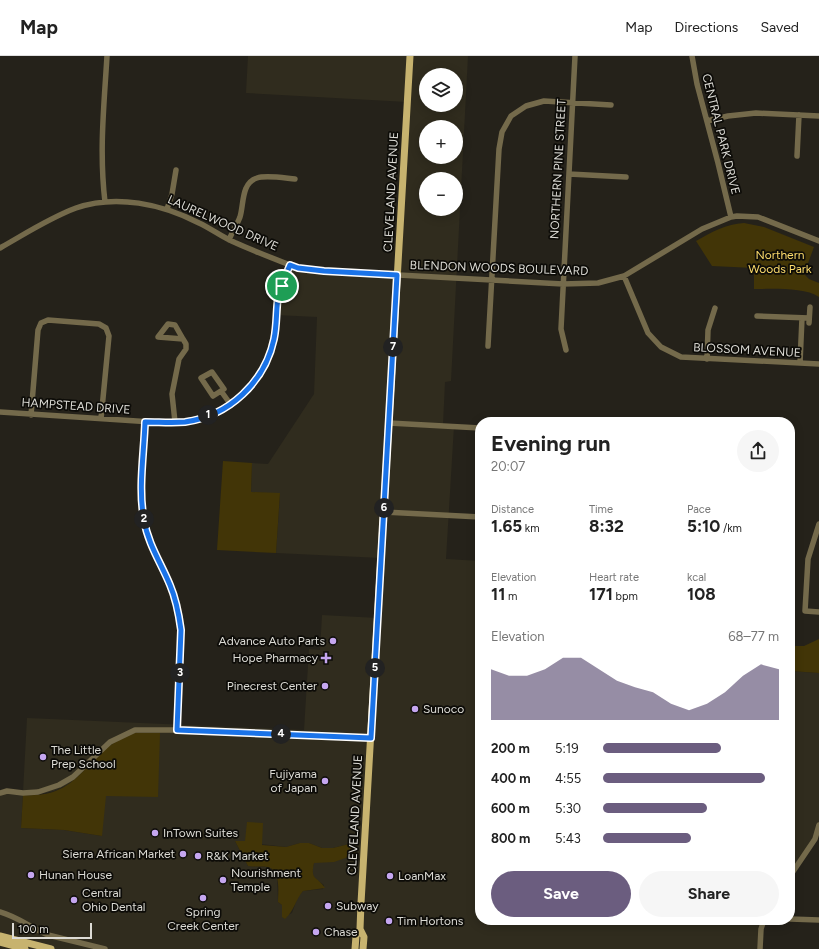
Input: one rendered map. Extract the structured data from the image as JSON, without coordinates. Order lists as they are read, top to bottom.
{
  "streets": {
    "main road": ["CLEVELAND AVENUE"],
    "street": [
      "CENTRAL PARK DRIVE",
      "NORTHERN PINE STREET",
      "LAURELWOOD DRIVE",
      "BLENDON WOODS BOULEVARD",
      "BLOSSOM AVENUE",
      "HAMPSTEAD DRIVE"
    ]
  },
  "crossings": [
    ["CENTRAL PARK DRIVE", "BLENDON WOODS BOULEVARD"],
    ["NORTHERN PINE STREET", "BLENDON WOODS BOULEVARD"],
    ["CLEVELAND AVENUE", "LAURELWOOD DRIVE"],
    ["CLEVELAND AVENUE", "BLENDON WOODS BOULEVARD"],
    ["LAURELWOOD DRIVE", "BLENDON WOODS BOULEVARD"],
    ["LAURELWOOD DRIVE", "HAMPSTEAD DRIVE"],
    ["BLENDON WOODS BOULEVARD", "BLOSSOM AVENUE"]
  ],
  "parks": ["Northern Woods Park"],
  "places": {
    "other": [
      "Advance Auto Parts",
      "Pinecrest Center",
      "Sunoco",
      "The Little Prep School",
      "Fujiyama of Japan",
      "InTown Suites",
      "Sierra African Market",
      "R&K Market",
      "Hunan House",
      "LoanMax",
      "Nourishment Temple",
      "Spring Creek Center",
      "Central Ohio Dental",
      "Subway",
      "Tim Hortons",
      "Chase"
    ],
    "health": ["Hope Pharmacy"]
  },
  "scale_bar": "100 m",
  "page": {
    "header": "Map",
    "nav": ["Map", "Directions", "Saved"],
    "map_buttons": ["+", "−"],
    "pins": [
      "7",
      "1",
      "6",
      "2",
      "5",
      "3",
      "4"
    ],
    "heading": ["Evening run", "20:07"],
    "stats": [
      ["Distance", "1.65 km"],
      ["Time", "8:32"],
      ["Pace", "5:10 /km"],
      ["Elevation", "11 m"],
      ["Heart rate", "171 bpm"],
      ["kcal", "108"]
    ],
    "chart": ["Elevation", "68–77 m"],
    "list": [
      {
        "name": "200 m",
        "note": "5:19"
      },
      {
        "name": "400 m",
        "note": "4:55"
      },
      {
        "name": "600 m",
        "note": "5:30"
      },
      {
        "name": "800 m",
        "note": "5:43"
      }
    ],
    "buttons": ["Save", "Share"],
    "scale": "100 m"
  }
}
